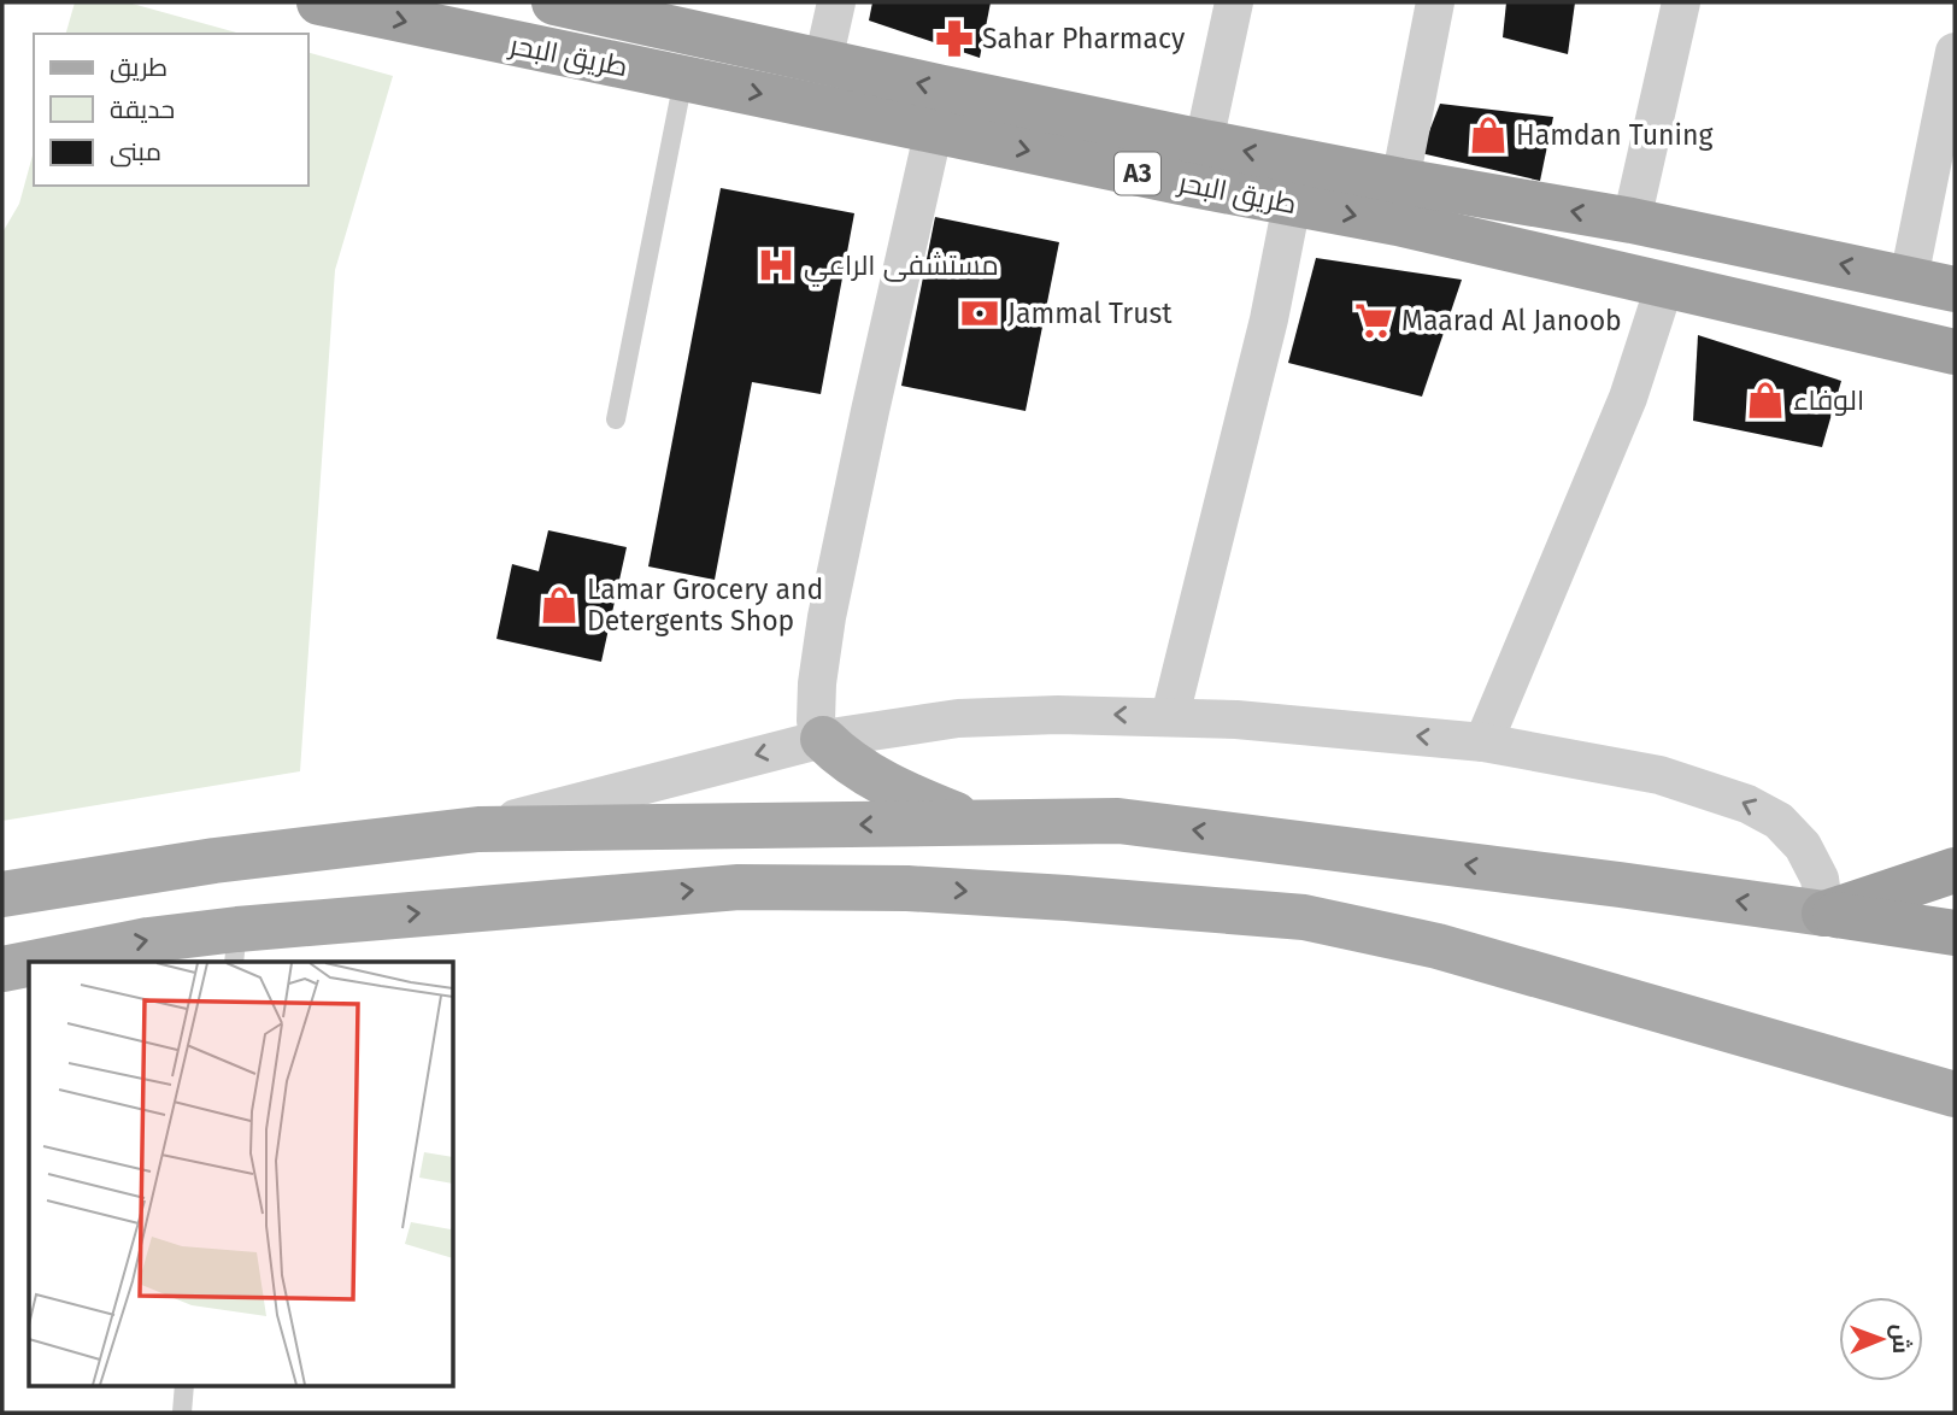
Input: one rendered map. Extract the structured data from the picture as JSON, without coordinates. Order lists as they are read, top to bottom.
{
  "streets": {
    "highway": ["طريق البحر", "A3"]
  },
  "places": {
    "pharmacy": ["Sahar Pharmacy"],
    "shop": ["Hamdan Tuning", "الوفاء", "Lamar Grocery and Detergents Shop"],
    "hospital": ["مستشفى الراعي"],
    "bank": ["Jammal Trust"],
    "supermarket": ["Maarad Al Janoob"]
  },
  "legend": ["طريق", "حديقة", "مبنى"],
  "north": "right"
}
